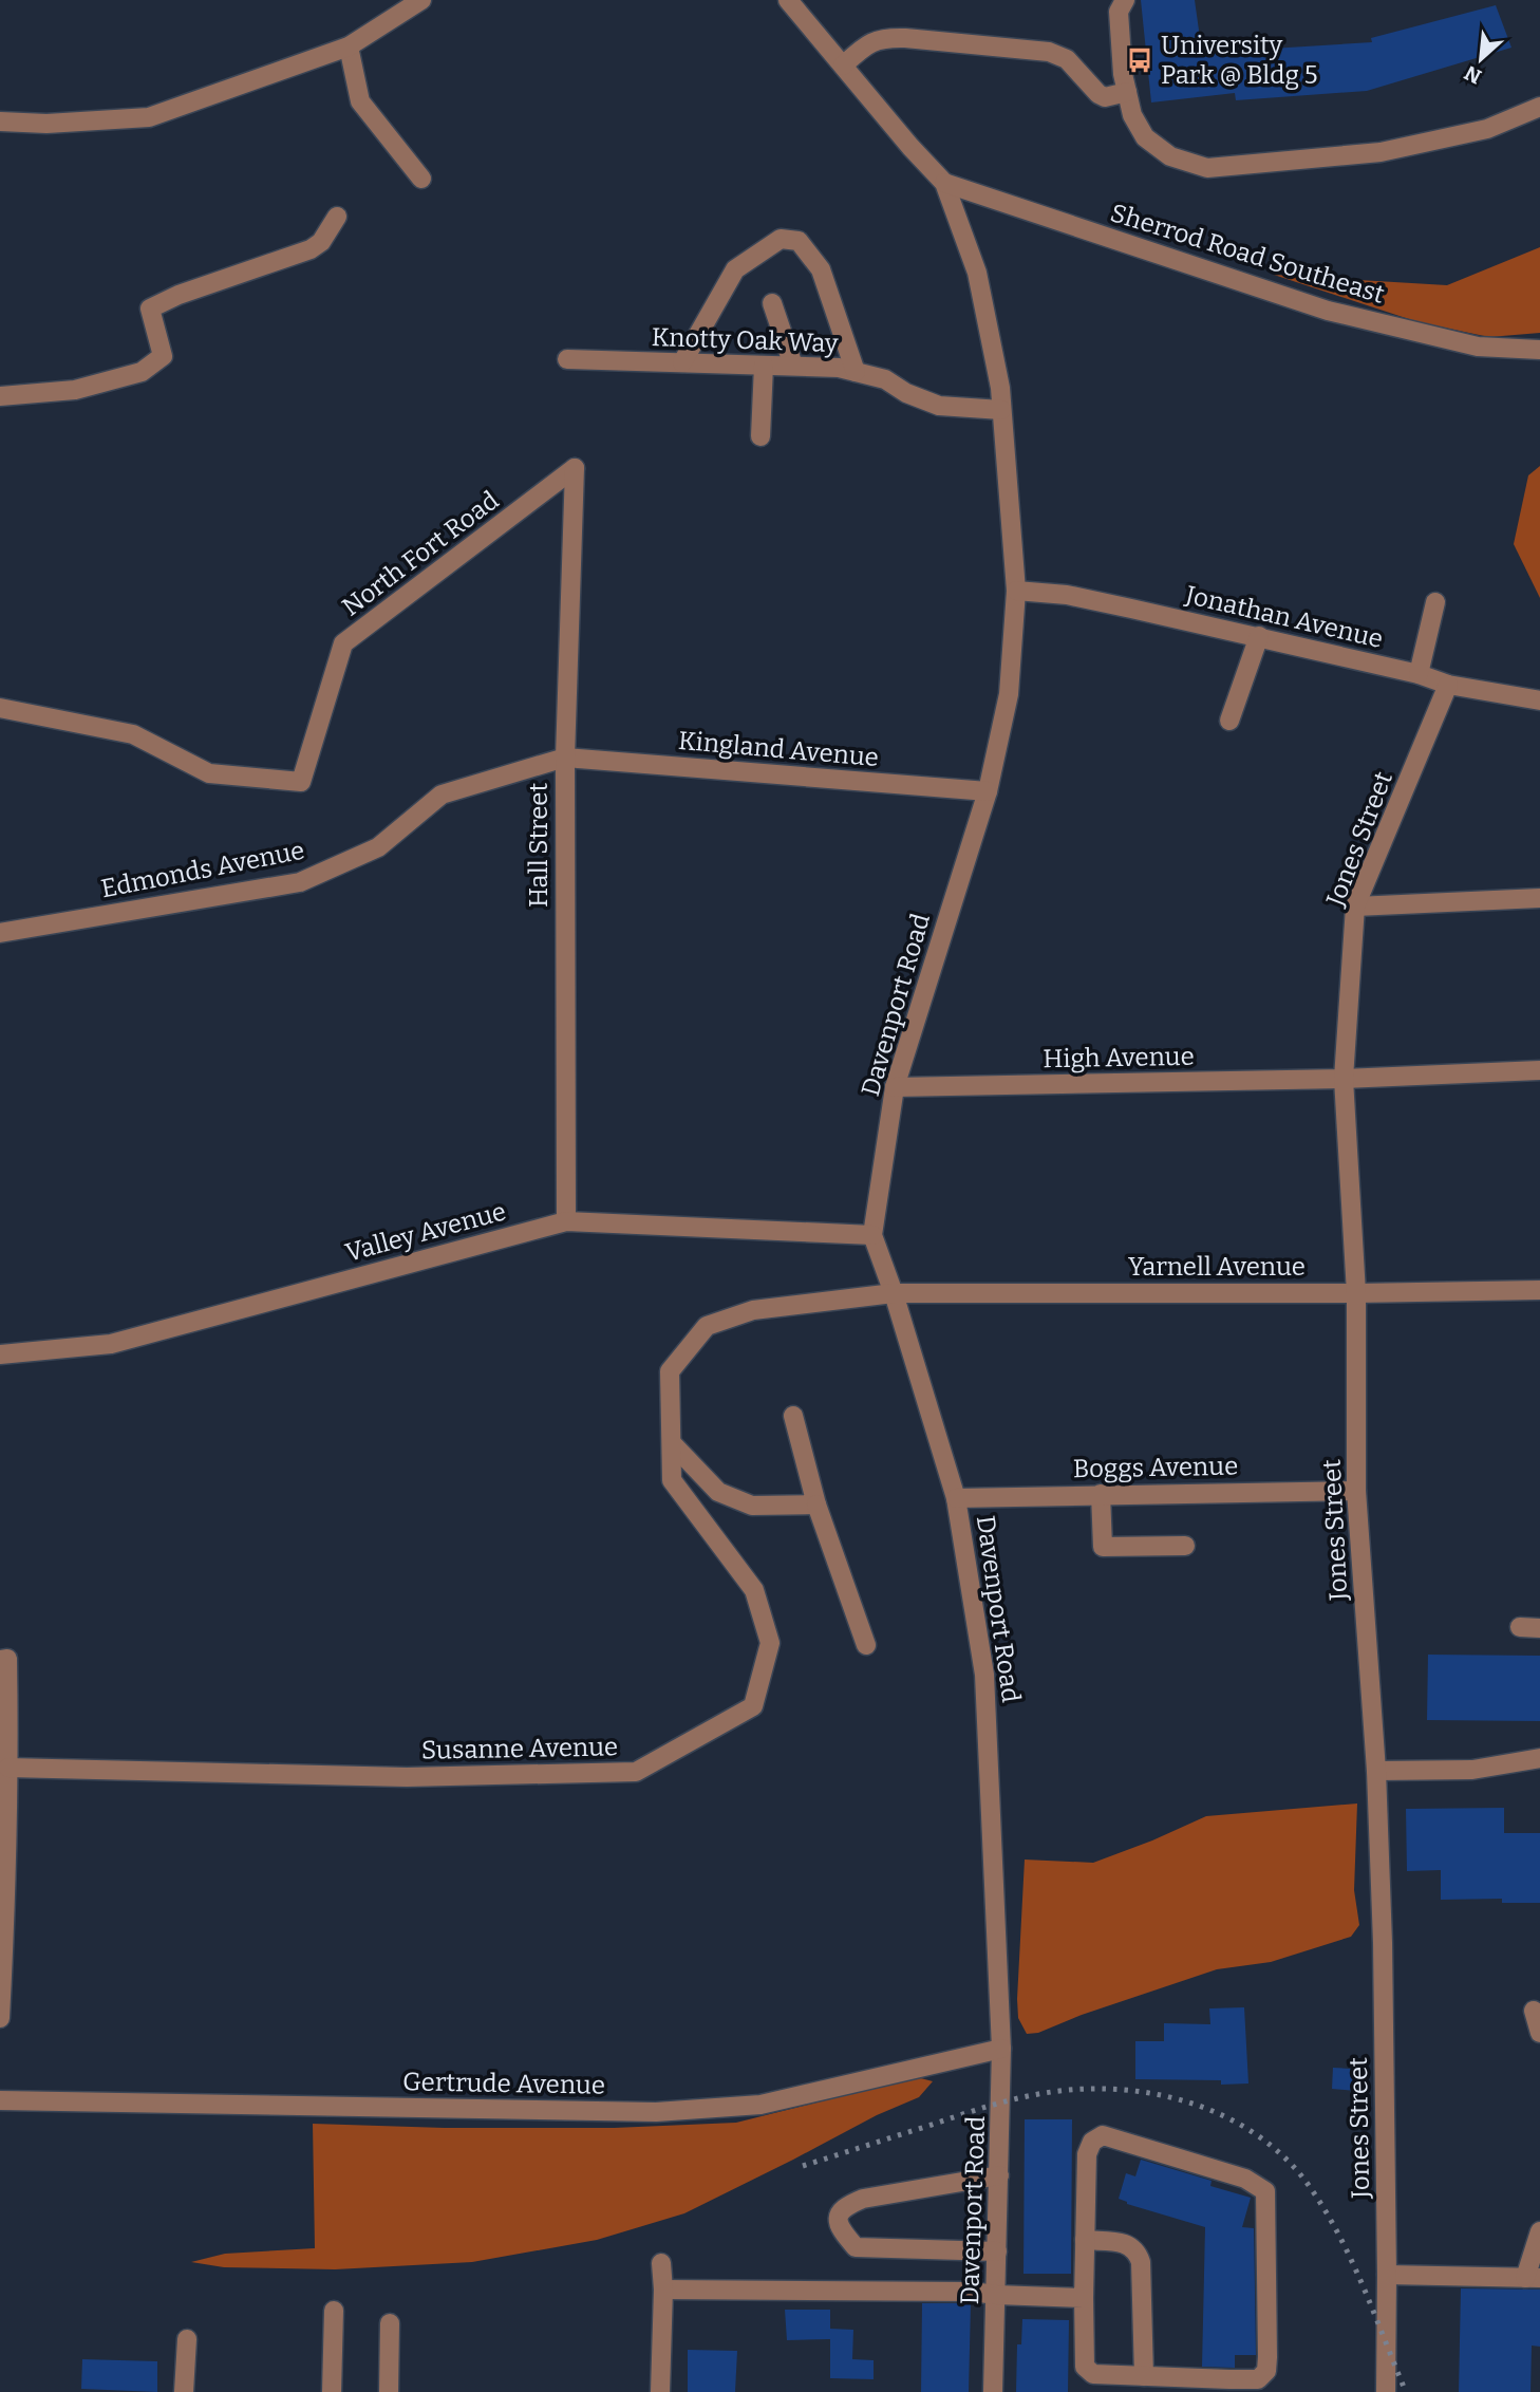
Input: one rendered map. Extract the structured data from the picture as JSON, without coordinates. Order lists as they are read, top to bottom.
{
  "streets": {
    "street": [
      "Sherrod Road Southeast",
      "Knotty Oak Way",
      "North Fort Road",
      "Jonathan Avenue",
      "Kingland Avenue",
      "Jones Street",
      "Hall Street",
      "Edmonds Avenue",
      "Davenport Road",
      "High Avenue",
      "Valley Avenue",
      "Yarnell Avenue",
      "Boggs Avenue",
      "Susanne Avenue",
      "Gertrude Avenue"
    ]
  },
  "crossings": [
    ["Sherrod Road Southeast", "Davenport Road"],
    ["Knotty Oak Way", "Davenport Road"],
    ["North Fort Road", "Hall Street"],
    ["Jonathan Avenue", "Jones Street"],
    ["Jonathan Avenue", "Davenport Road"],
    ["Kingland Avenue", "Hall Street"],
    ["Kingland Avenue", "Edmonds Avenue"],
    ["Kingland Avenue", "Davenport Road"],
    ["Jones Street", "High Avenue"],
    ["Jones Street", "Yarnell Avenue"],
    ["Jones Street", "Boggs Avenue"],
    ["Hall Street", "Edmonds Avenue"],
    ["Hall Street", "Valley Avenue"],
    ["Davenport Road", "High Avenue"],
    ["Davenport Road", "Valley Avenue"],
    ["Davenport Road", "Yarnell Avenue"],
    ["Davenport Road", "Boggs Avenue"],
    ["Davenport Road", "Susanne Avenue"],
    ["Davenport Road", "Gertrude Avenue"],
    ["Yarnell Avenue", "Susanne Avenue"]
  ],
  "places": {
    "bus stop": ["University Park @ Bldg 5"]
  },
  "north": "bottom left"
}
